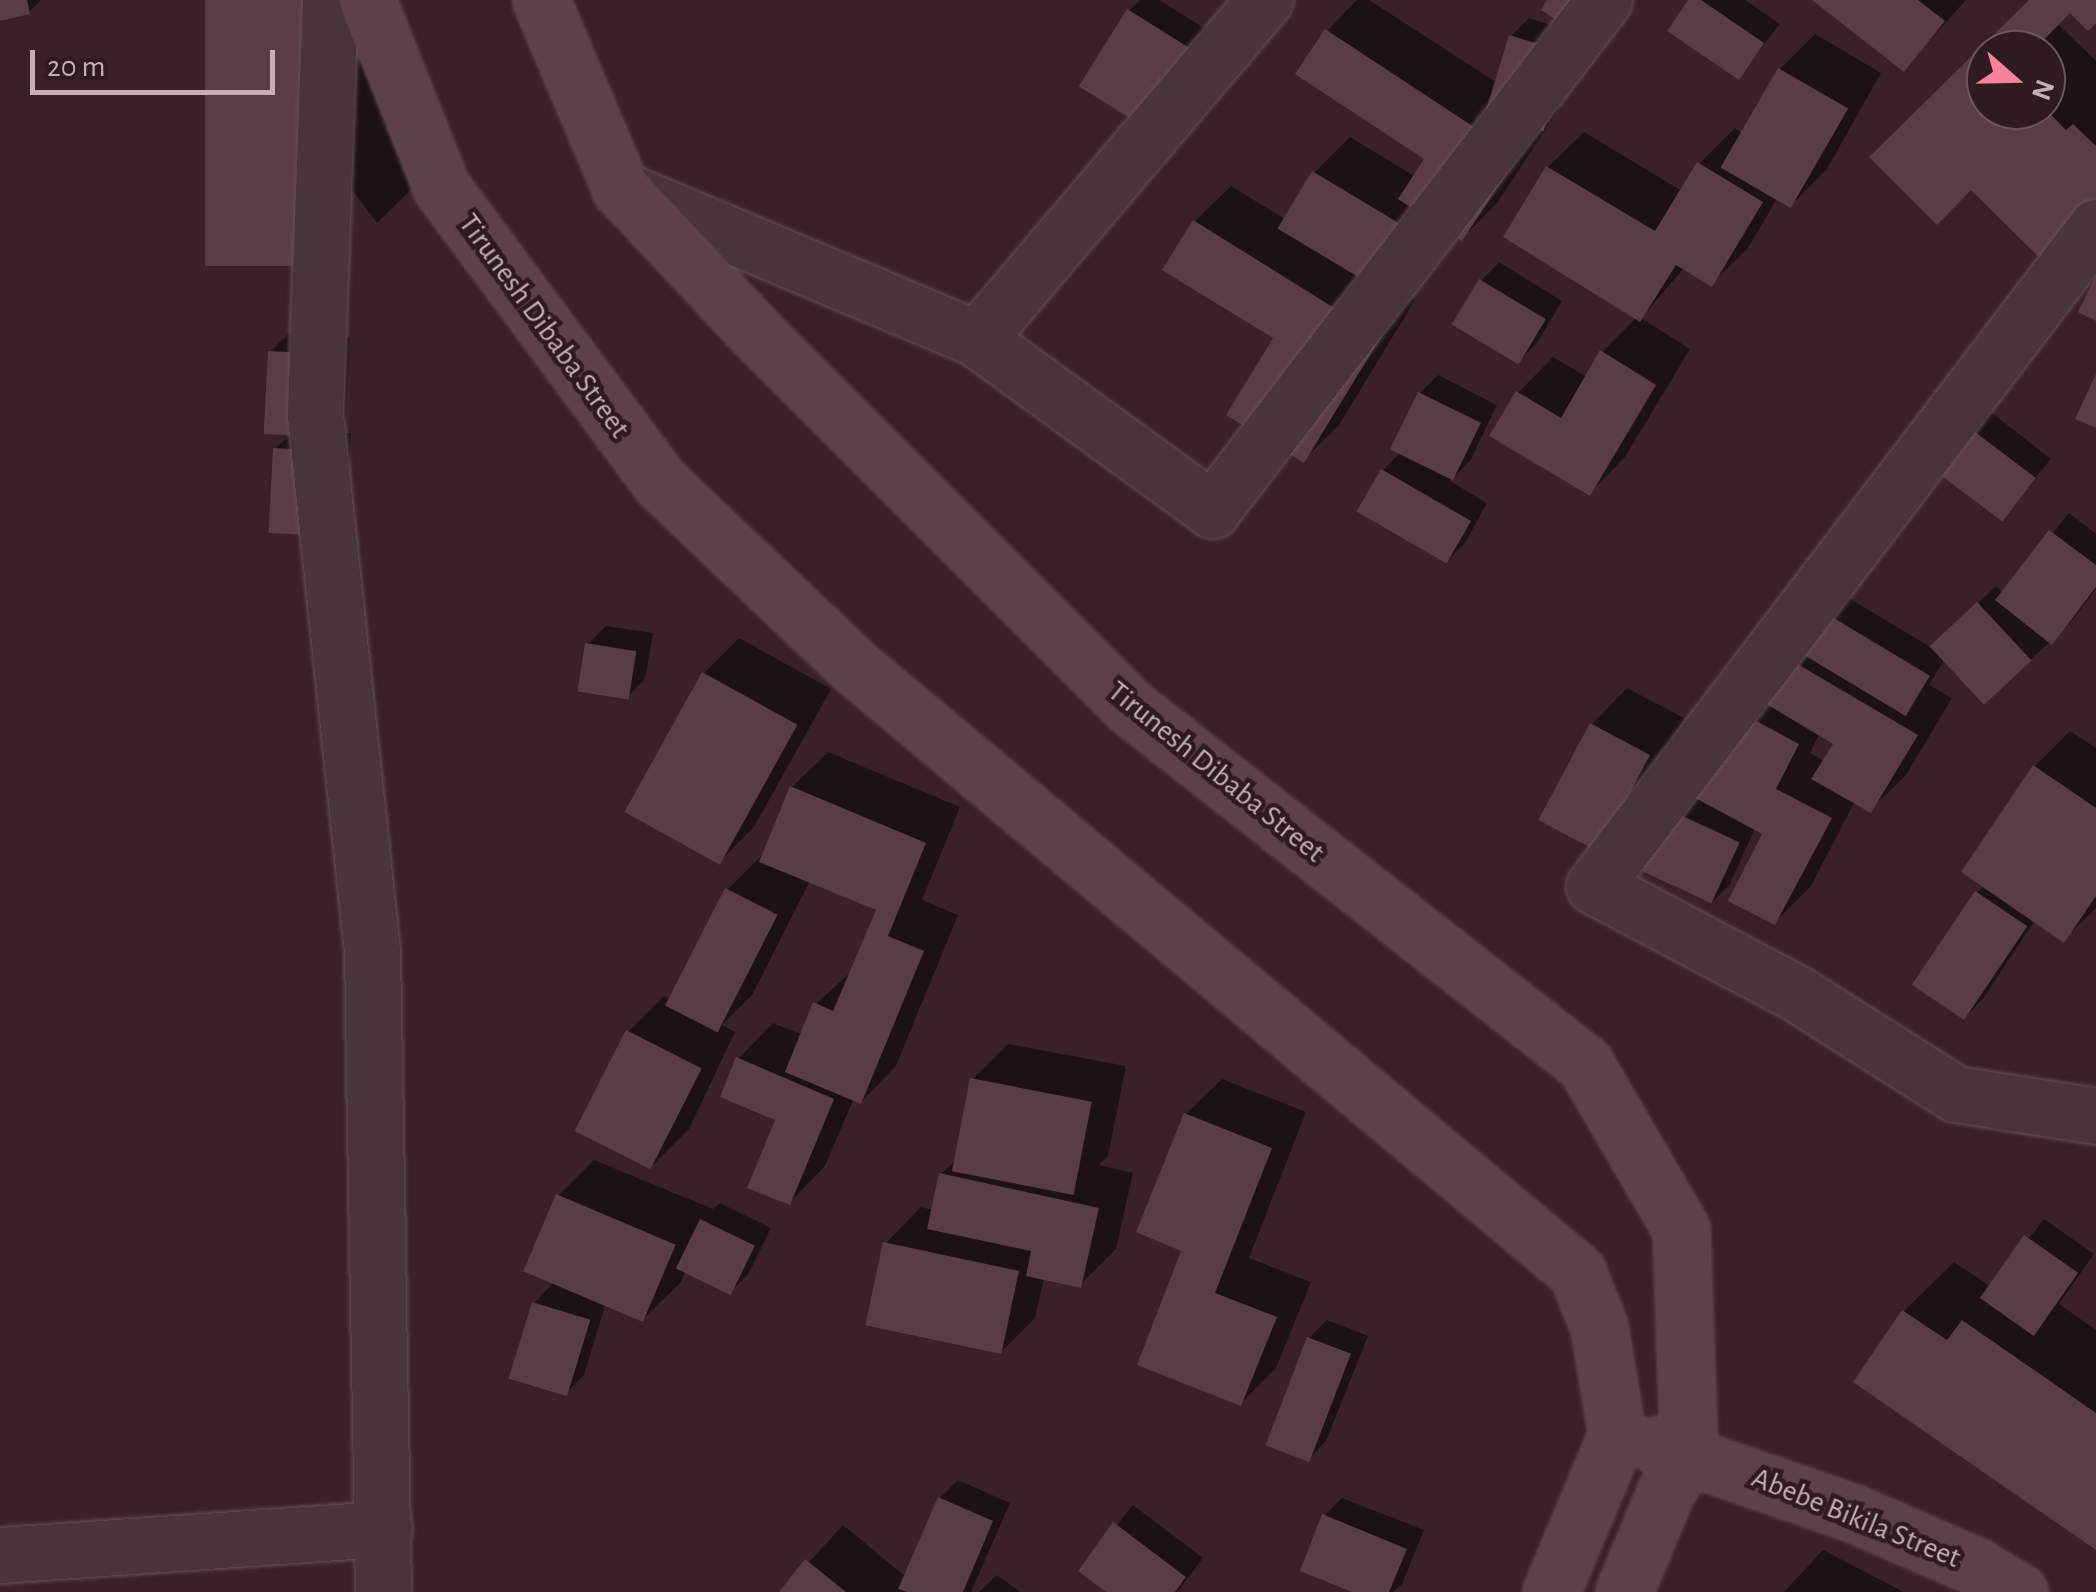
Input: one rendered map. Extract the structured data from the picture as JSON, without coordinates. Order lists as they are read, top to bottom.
{
  "streets": {
    "main road": ["Tirunesh Dibaba Street", "Abebe Bikila Street"]
  },
  "crossings": [
    ["Tirunesh Dibaba Street", "Abebe Bikila Street"]
  ],
  "scale_bar": "20 m",
  "north": "right"
}
